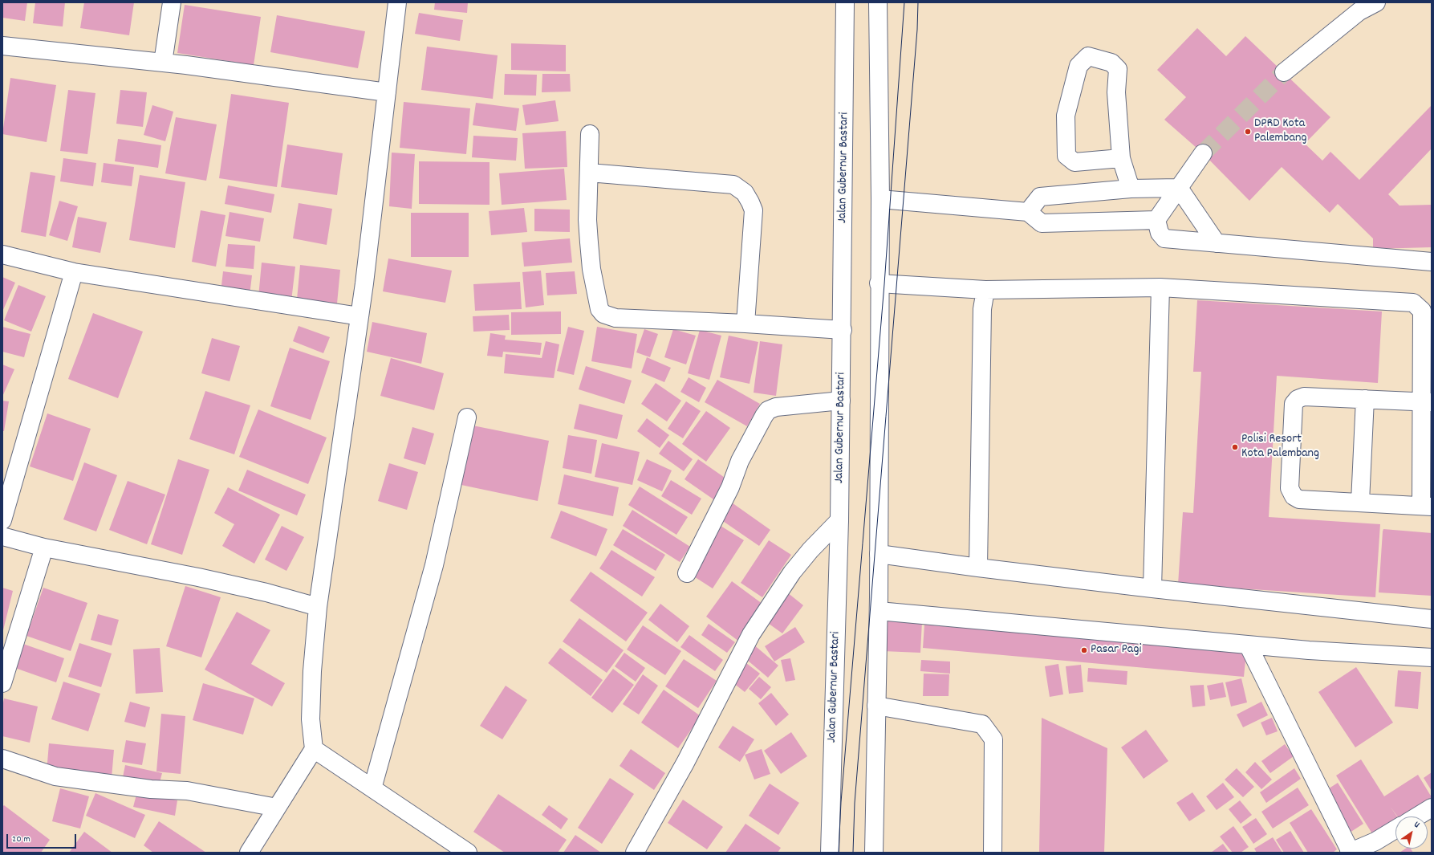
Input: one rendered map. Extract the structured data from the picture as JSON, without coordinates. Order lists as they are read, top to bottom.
{
  "streets": {
    "main road": ["Jalan Gubernur Bastari"]
  },
  "places": ["DPRD Kota Palembang", "Polisi Resort Kota Palembang", "Pasar Pagi"],
  "scale_bar": "20 m",
  "north": "top right"
}
